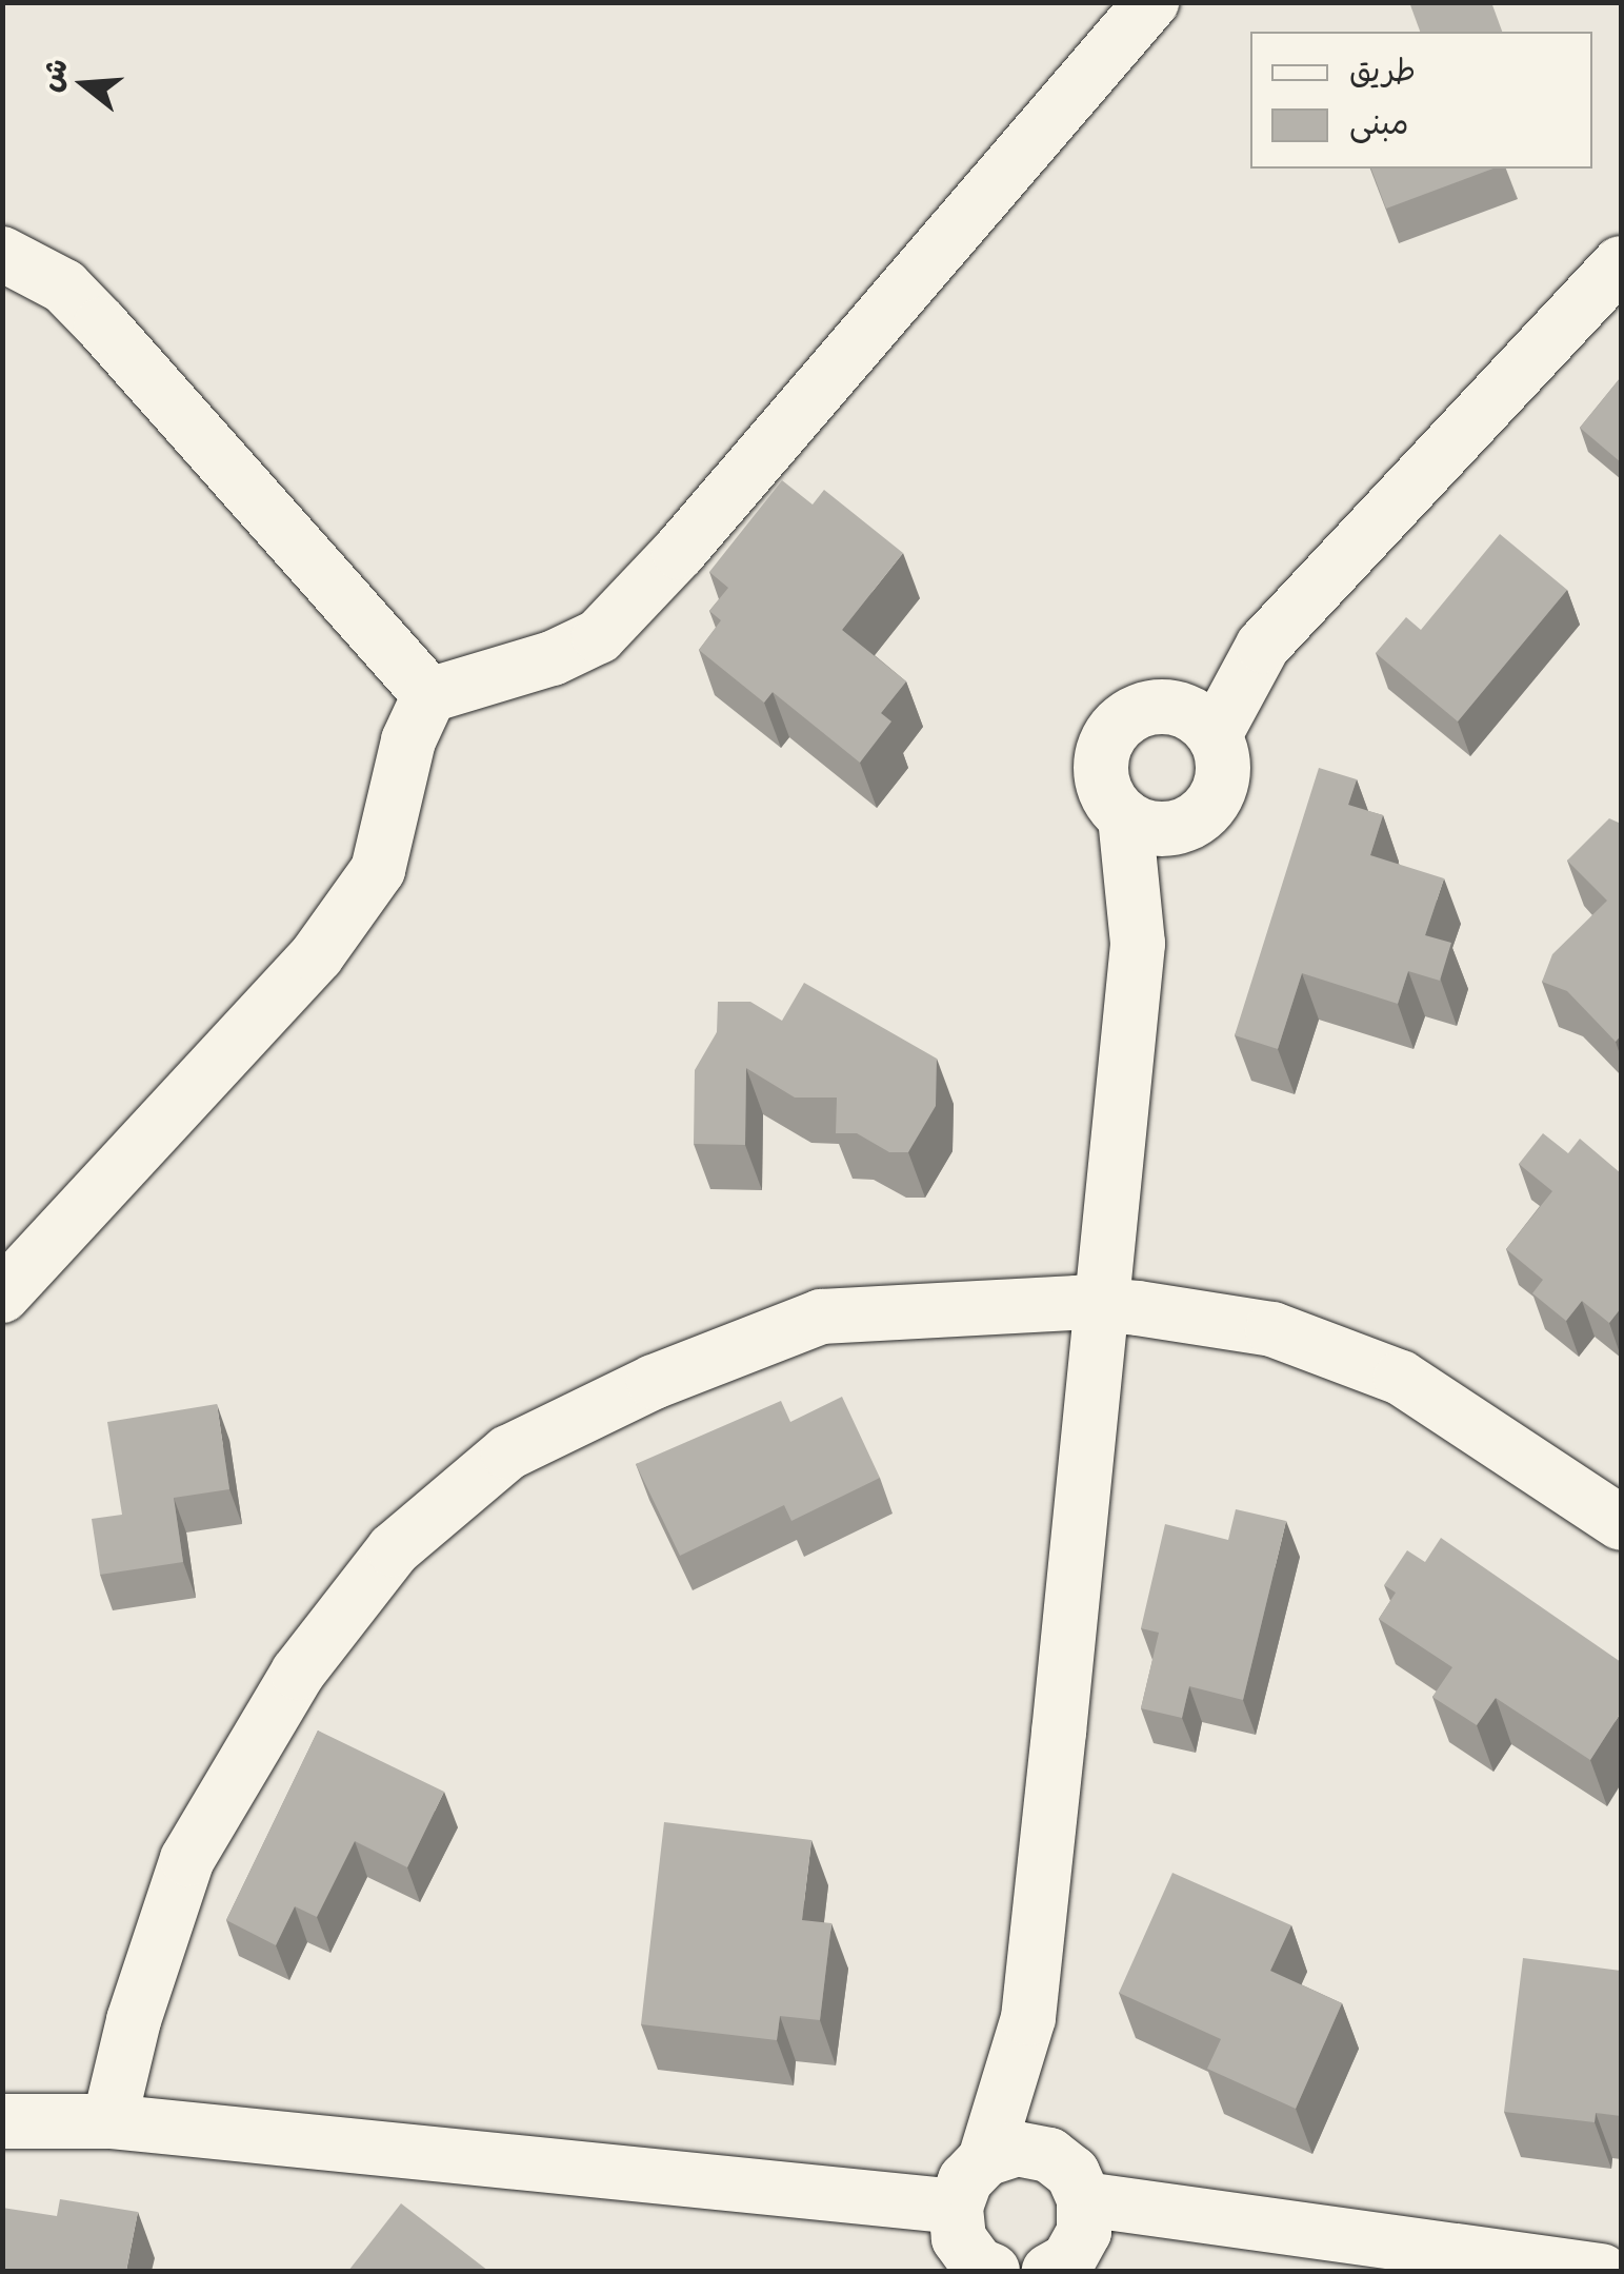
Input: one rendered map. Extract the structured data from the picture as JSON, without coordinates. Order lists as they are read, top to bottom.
{
  "legend": ["طريق", "مبنى"],
  "north": "left"
}
